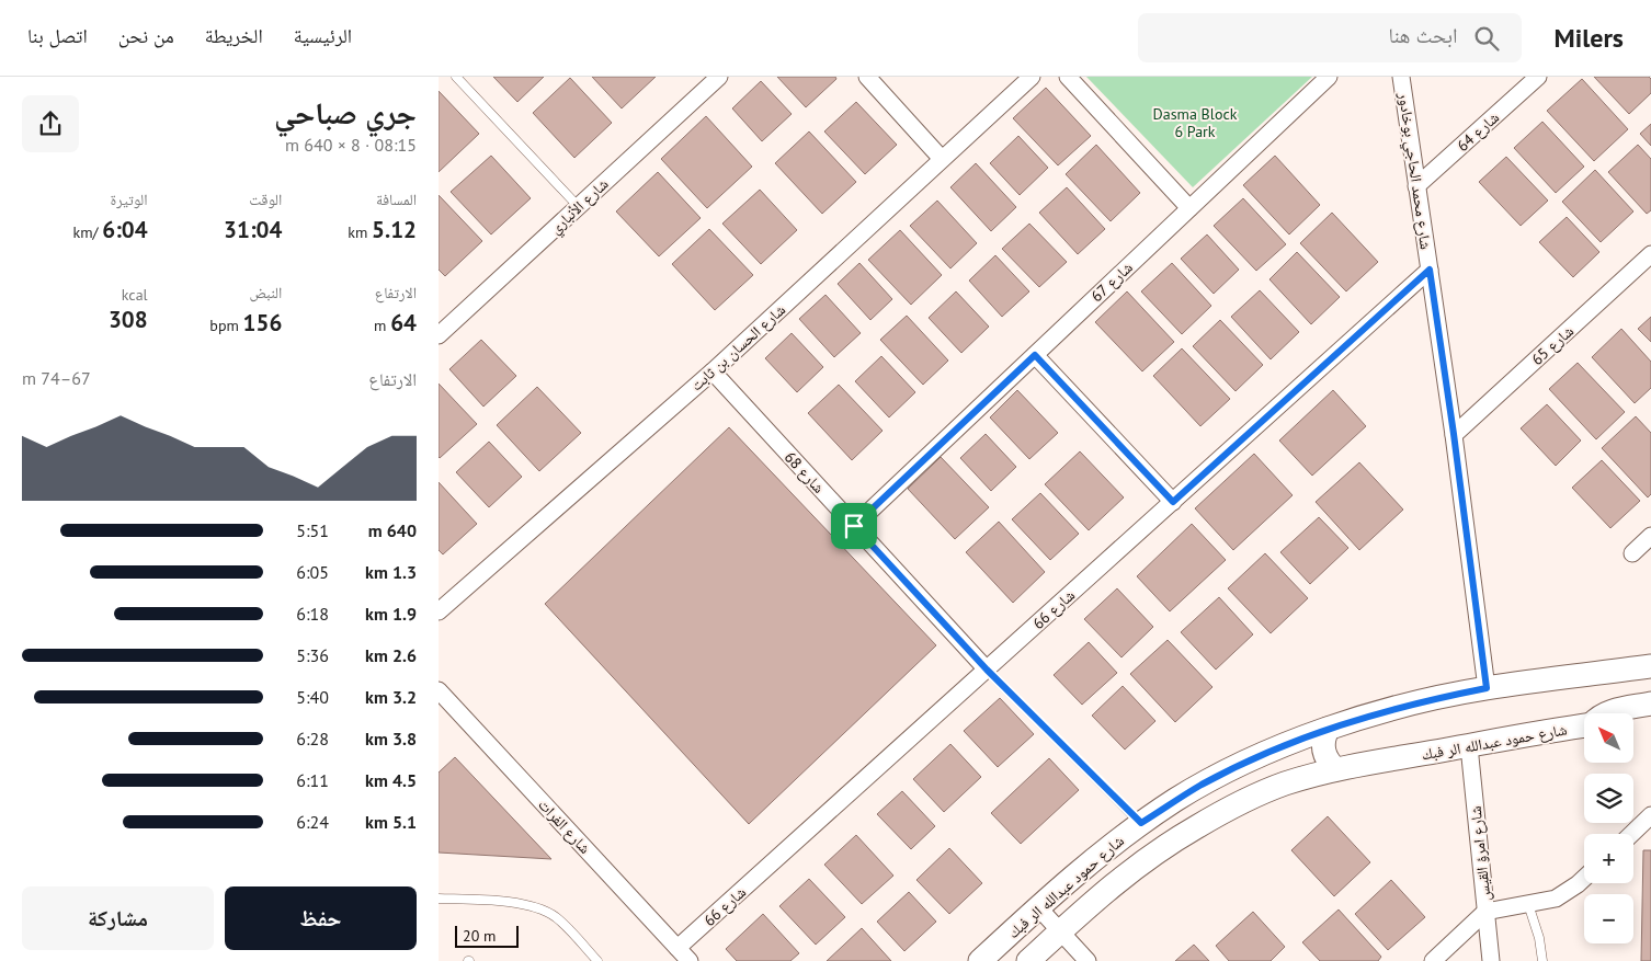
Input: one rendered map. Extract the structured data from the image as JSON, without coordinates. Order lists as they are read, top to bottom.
{
  "streets": {
    "street": [
      "شارع 64",
      "شارع محمد الحاجي بوخادور",
      "شارع الأنباري",
      "شارع 67",
      "شارع 65",
      "شارع الحسان بن ثابت",
      "شارع 68",
      "شارع 66",
      "شارع حمود عبدالله الر فبك",
      "شارع الفرات",
      "شارع امرؤ القيس"
    ]
  },
  "crossings": [
    ["شارع 64", "شارع محمد الحاجي بوخادور"],
    ["شارع محمد الحاجي بوخادور", "شارع 65"],
    ["شارع محمد الحاجي بوخادور", "شارع 66"],
    ["شارع محمد الحاجي بوخادور", "شارع حمود عبدالله الر فبك"],
    ["شارع 67", "شارع 68"],
    ["شارع الحسان بن ثابت", "شارع 68"],
    ["شارع 68", "شارع 66"],
    ["شارع 66", "شارع الفرات"],
    ["شارع حمود عبدالله الر فبك", "شارع امرؤ القيس"]
  ],
  "parks": ["Dasma Block 6 Park"],
  "scale_bar": "20 m",
  "north": "top left",
  "page": {
    "header": "Milers",
    "search": "ابحث هنا",
    "nav": [
      "الرئيسية",
      "الخريطة",
      "من نحن",
      "اتصل بنا"
    ],
    "heading": ["جري صباحي", "08:15 · 8 × 640 m"],
    "stats": [
      ["المسافة", "5.12 km"],
      ["الوقت", "31:04"],
      ["الوتيرة", "6:04 /km"],
      ["الارتفاع", "64 m"],
      ["النبض", "156 bpm"],
      ["kcal", "308"]
    ],
    "chart": ["الارتفاع", "67–74 m"],
    "list": [
      {
        "name": "640 m",
        "note": "5:51"
      },
      {
        "name": "1.3 km",
        "note": "6:05"
      },
      {
        "name": "1.9 km",
        "note": "6:18"
      },
      {
        "name": "2.6 km",
        "note": "5:36"
      },
      {
        "name": "3.2 km",
        "note": "5:40"
      },
      {
        "name": "3.8 km",
        "note": "6:28"
      },
      {
        "name": "4.5 km",
        "note": "6:11"
      },
      {
        "name": "5.1 km",
        "note": "6:24"
      }
    ],
    "map_buttons": ["+", "−"],
    "buttons": ["حفظ", "مشاركة"],
    "scale": "20 m"
  }
}
